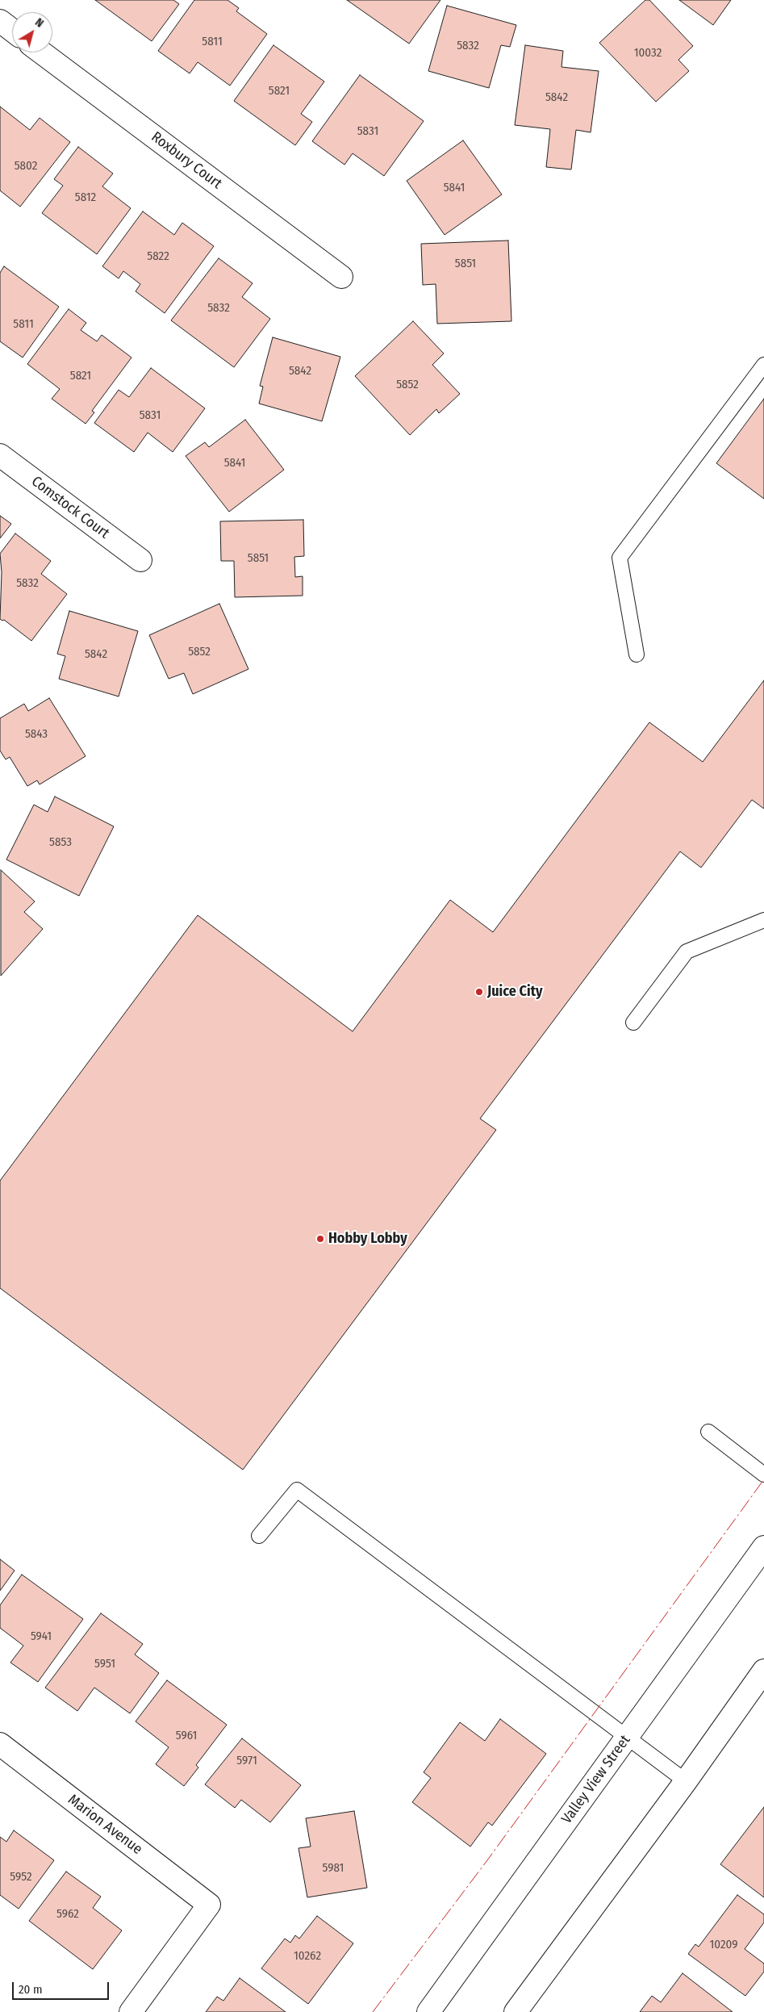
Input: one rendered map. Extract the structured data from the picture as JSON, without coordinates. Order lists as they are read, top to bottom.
{
  "streets": {
    "main road": [
      "Roxbury Court",
      "Comstock Court",
      "Valley View Street",
      "Marion Avenue"
    ]
  },
  "places": ["Juice City", "Hobby Lobby"],
  "house_numbers": [
    "5811",
    "5832",
    "10032",
    "5821",
    "5842",
    "5831",
    "5802",
    "5841",
    "5812",
    "5822",
    "5851",
    "5832",
    "5811",
    "5842",
    "5821",
    "5852",
    "5831",
    "5841",
    "5851",
    "5832",
    "5852",
    "5842",
    "5843",
    "5853",
    "5941",
    "5951",
    "5961",
    "5971",
    "5981",
    "5952",
    "5962",
    "10209",
    "10262"
  ],
  "scale_bar": "20 m",
  "north": "top right"
}
